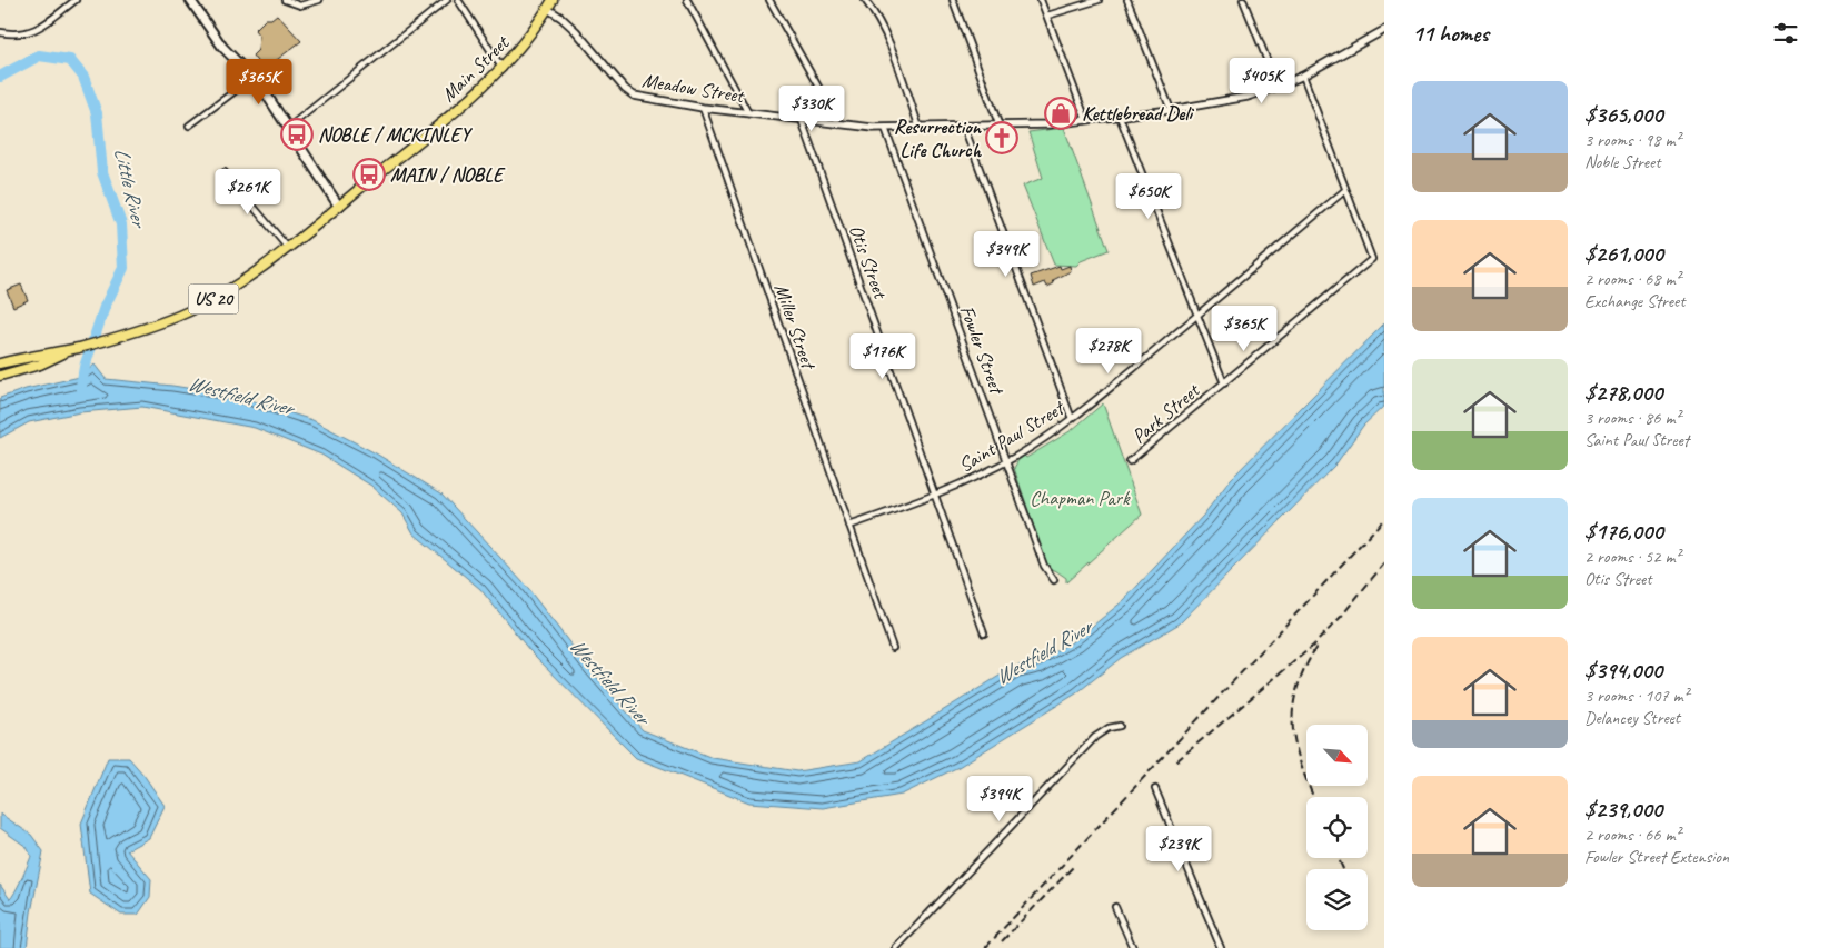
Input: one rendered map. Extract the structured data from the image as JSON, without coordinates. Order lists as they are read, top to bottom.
{
  "streets": {
    "main road": ["Main Street", "US 20"],
    "street": [
      "Meadow Street",
      "Otis Street",
      "Miller Street",
      "Fowler Street",
      "Park Street",
      "Saint Paul Street"
    ]
  },
  "crossings": [
    ["Main Street", "Meadow Street"],
    ["Main Street", "US 20"],
    ["Meadow Street", "Otis Street"],
    ["Meadow Street", "Miller Street"],
    ["Meadow Street", "Fowler Street"],
    ["Otis Street", "Saint Paul Street"],
    ["Miller Street", "Saint Paul Street"],
    ["Fowler Street", "Saint Paul Street"],
    ["Park Street", "Saint Paul Street"]
  ],
  "water": ["Little River", "Westfield River"],
  "parks": ["Chapman Park"],
  "places": {
    "shop": ["Kettlebread Deli"],
    "bus stop": ["NOBLE / MCKINLEY", "MAIN / NOBLE"],
    "church": ["Resurrection Life Church"]
  },
  "north": "bottom right",
  "page": {
    "heading": "11 homes",
    "price": [
      "$405K",
      "$365K",
      "$330K",
      "$261K",
      "$650K",
      "$349K",
      "$365K",
      "$278K",
      "$176K",
      "$394K",
      "$239K"
    ],
    "list": [
      {
        "name": "$365,000",
        "note": "3 rooms · 98 m² · Noble Street"
      },
      {
        "name": "$261,000",
        "note": "2 rooms · 68 m² · Exchange Street"
      },
      {
        "name": "$278,000",
        "note": "3 rooms · 86 m² · Saint Paul Street"
      },
      {
        "name": "$176,000",
        "note": "2 rooms · 52 m² · Otis Street"
      },
      {
        "name": "$394,000",
        "note": "3 rooms · 107 m² · Delancey Street"
      },
      {
        "name": "$239,000",
        "note": "2 rooms · 66 m² · Fowler Street Extension"
      }
    ]
  }
}
